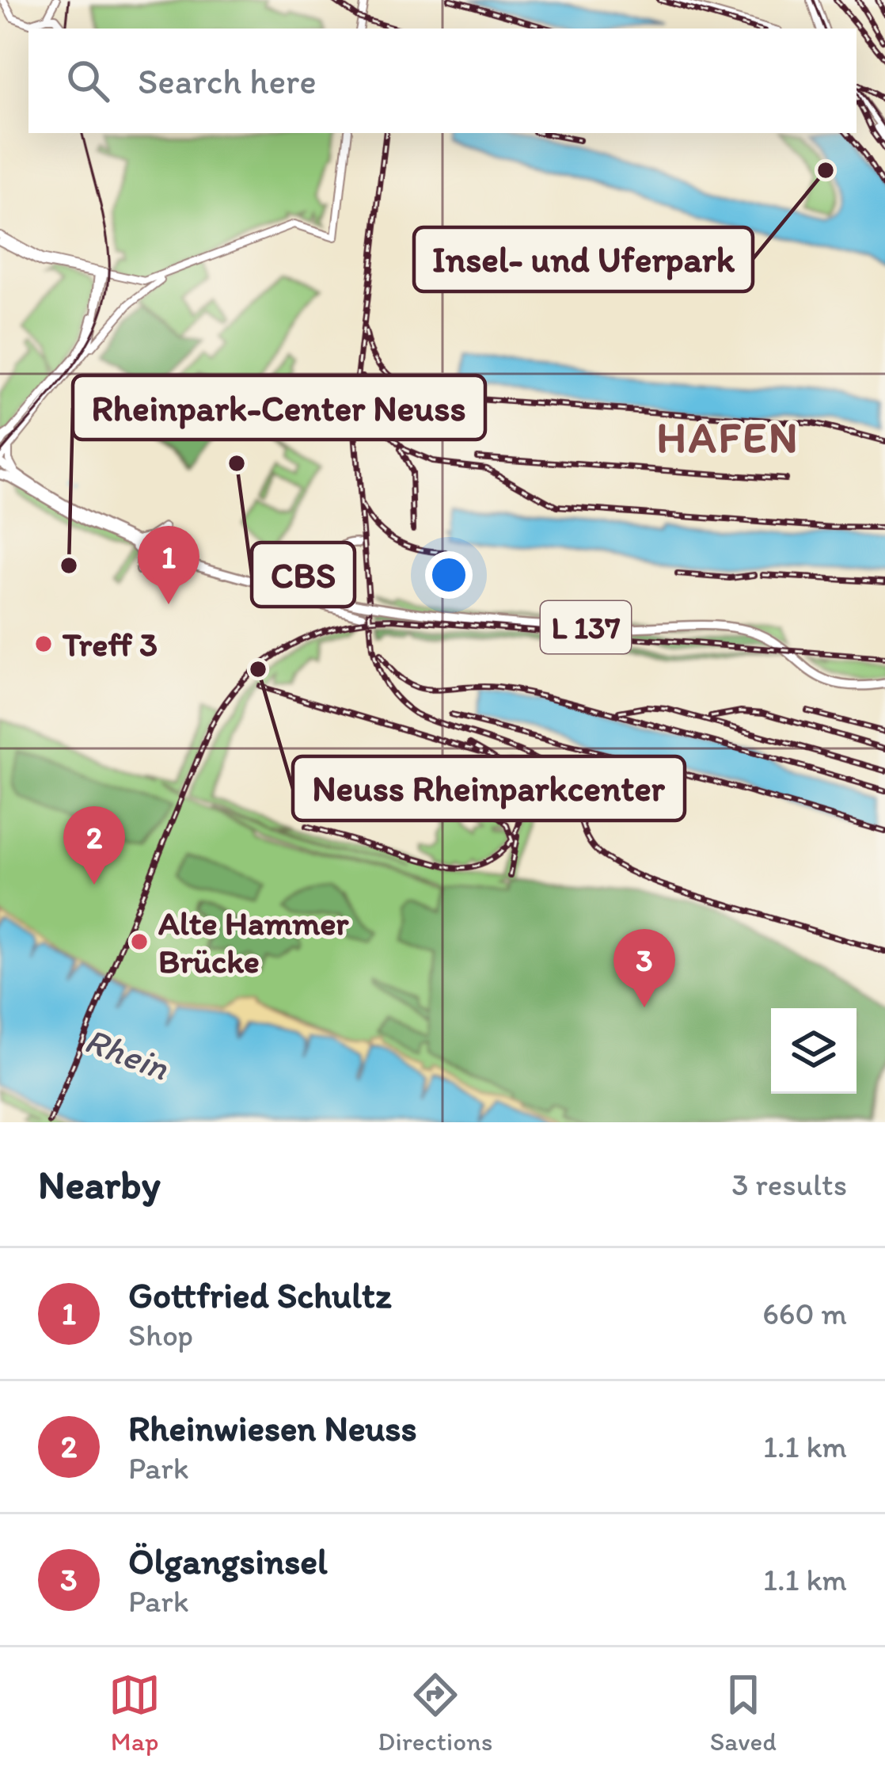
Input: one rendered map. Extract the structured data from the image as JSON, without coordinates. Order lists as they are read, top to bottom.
{
  "streets": {
    "main road": ["L 137"]
  },
  "districts": ["HAFEN"],
  "water": ["Rhein"],
  "places": [
    "Insel- und Uferpark",
    "CBS",
    "Rheinpark-Center Neuss",
    "Treff 3",
    "Neuss Rheinparkcenter",
    "Alte Hammer Brücke"
  ],
  "page": {
    "search": "Search here",
    "pins": ["1", "2", "3"],
    "heading": ["Nearby", "3 results"],
    "list": [
      {
        "mark": "1",
        "name": "Gottfried Schultz",
        "note": "Shop",
        "value": "660 m"
      },
      {
        "mark": "2",
        "name": "Rheinwiesen Neuss",
        "note": "Park",
        "value": "1.1 km"
      },
      {
        "mark": "3",
        "name": "Ölgangsinsel",
        "note": "Park",
        "value": "1.1 km"
      }
    ],
    "nav": ["Map", "Directions", "Saved"]
  }
}
